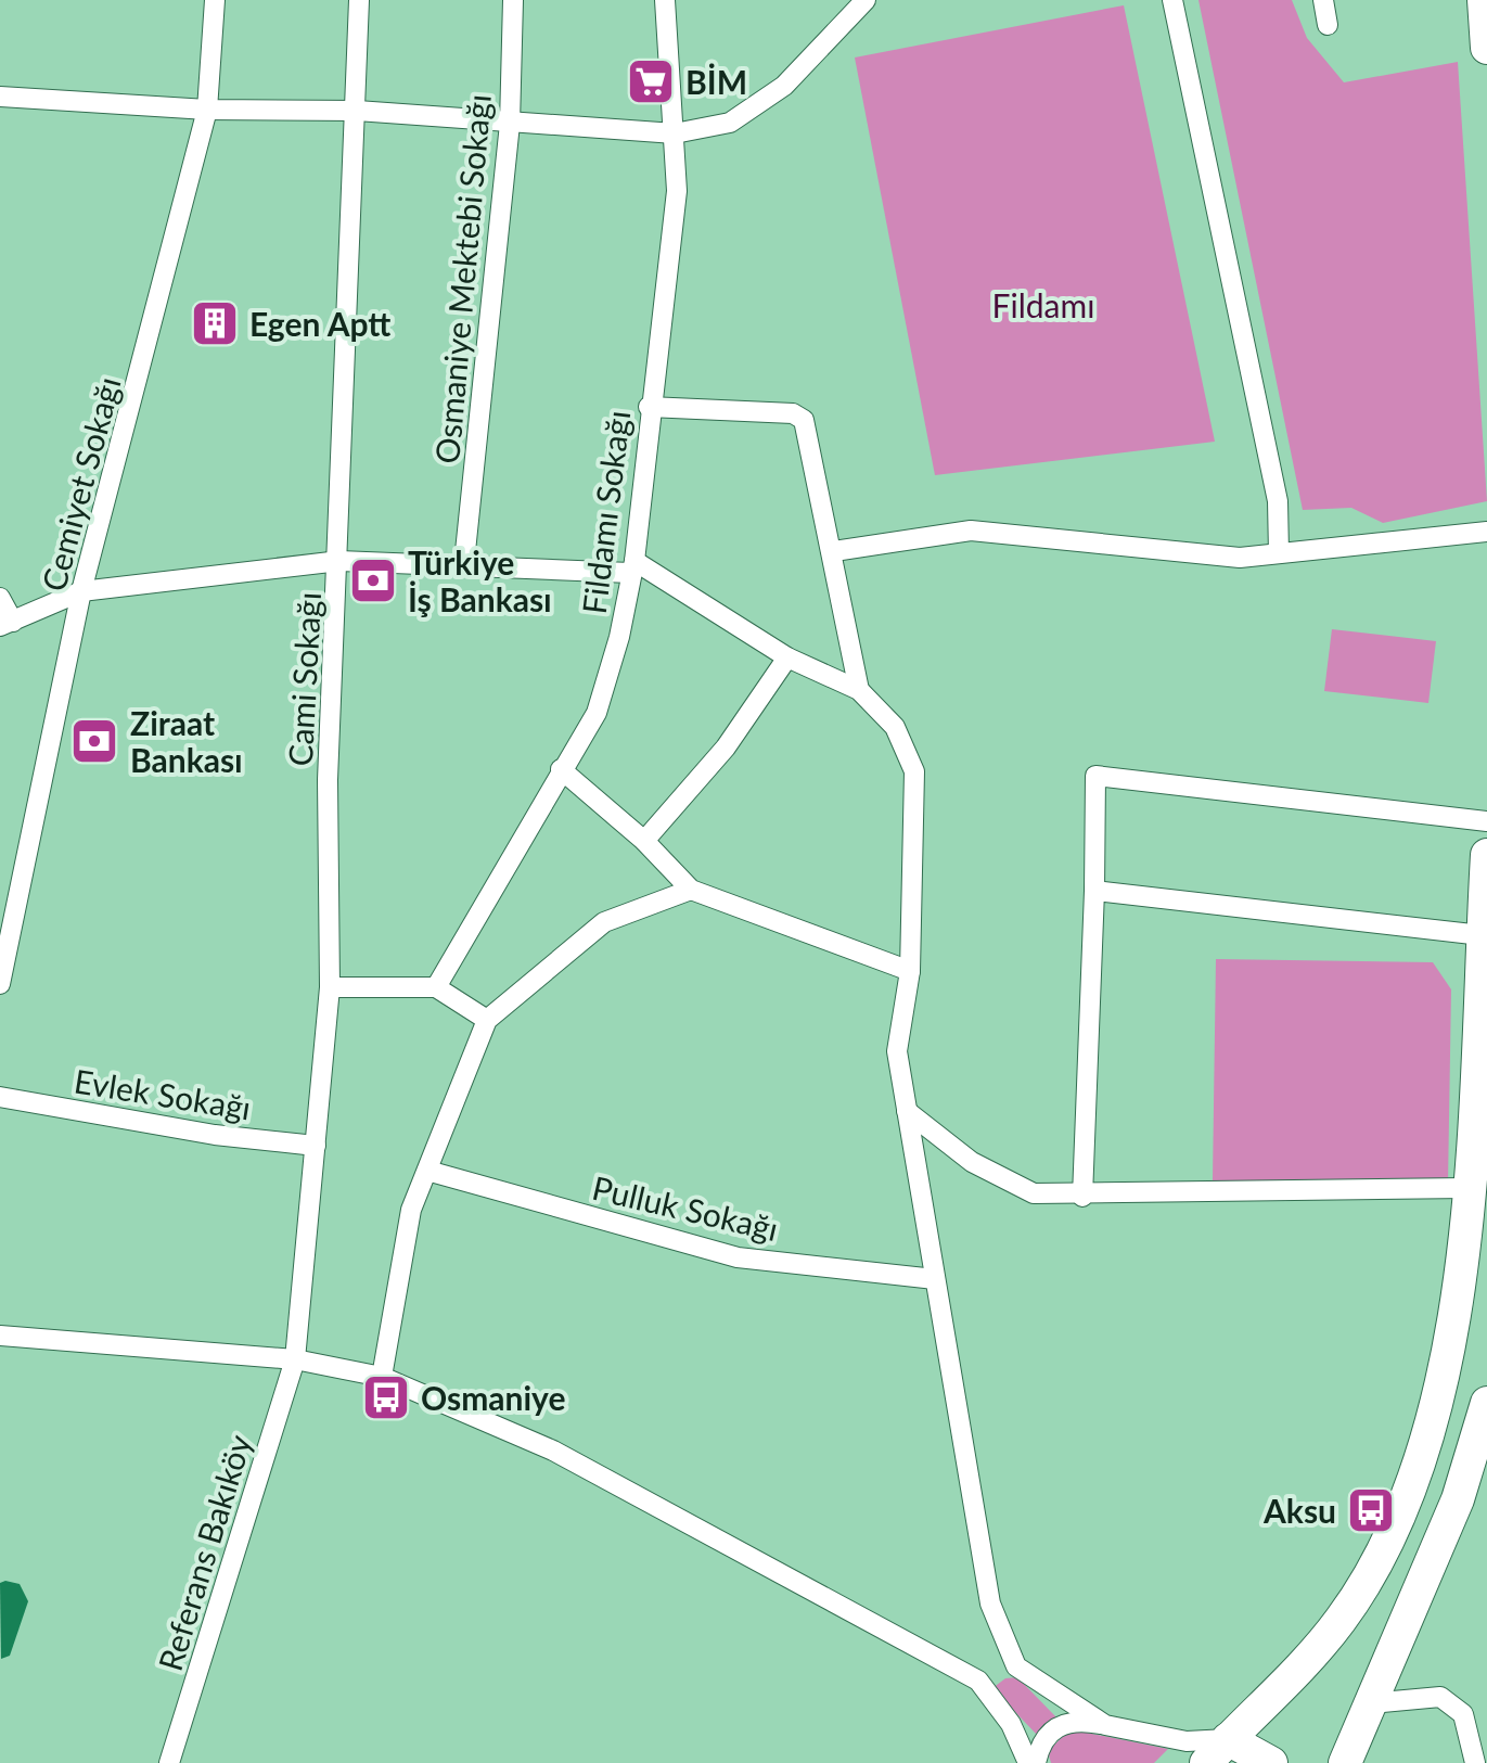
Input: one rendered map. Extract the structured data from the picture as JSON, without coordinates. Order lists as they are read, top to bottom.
{
  "streets": {
    "street": [
      "Osmaniye Mektebi Sokağı",
      "Cemiyet Sokağı",
      "Fildamı Sokağı",
      "Cami Sokağı",
      "Evlek Sokağı",
      "Pulluk Sokağı",
      "Referans Bakıköy"
    ]
  },
  "crossings": [
    ["Cami Sokağı", "Evlek Sokağı"],
    ["Cami Sokağı", "Referans Bakıköy"]
  ],
  "parks": ["Fildamı"],
  "places": {
    "supermarket": ["BİM"],
    "building": ["Egen Aptt"],
    "bank": ["Türkiye İş Bankası", "Ziraat Bankası"],
    "bus stop": ["Osmaniye", "Aksu"]
  }
}
